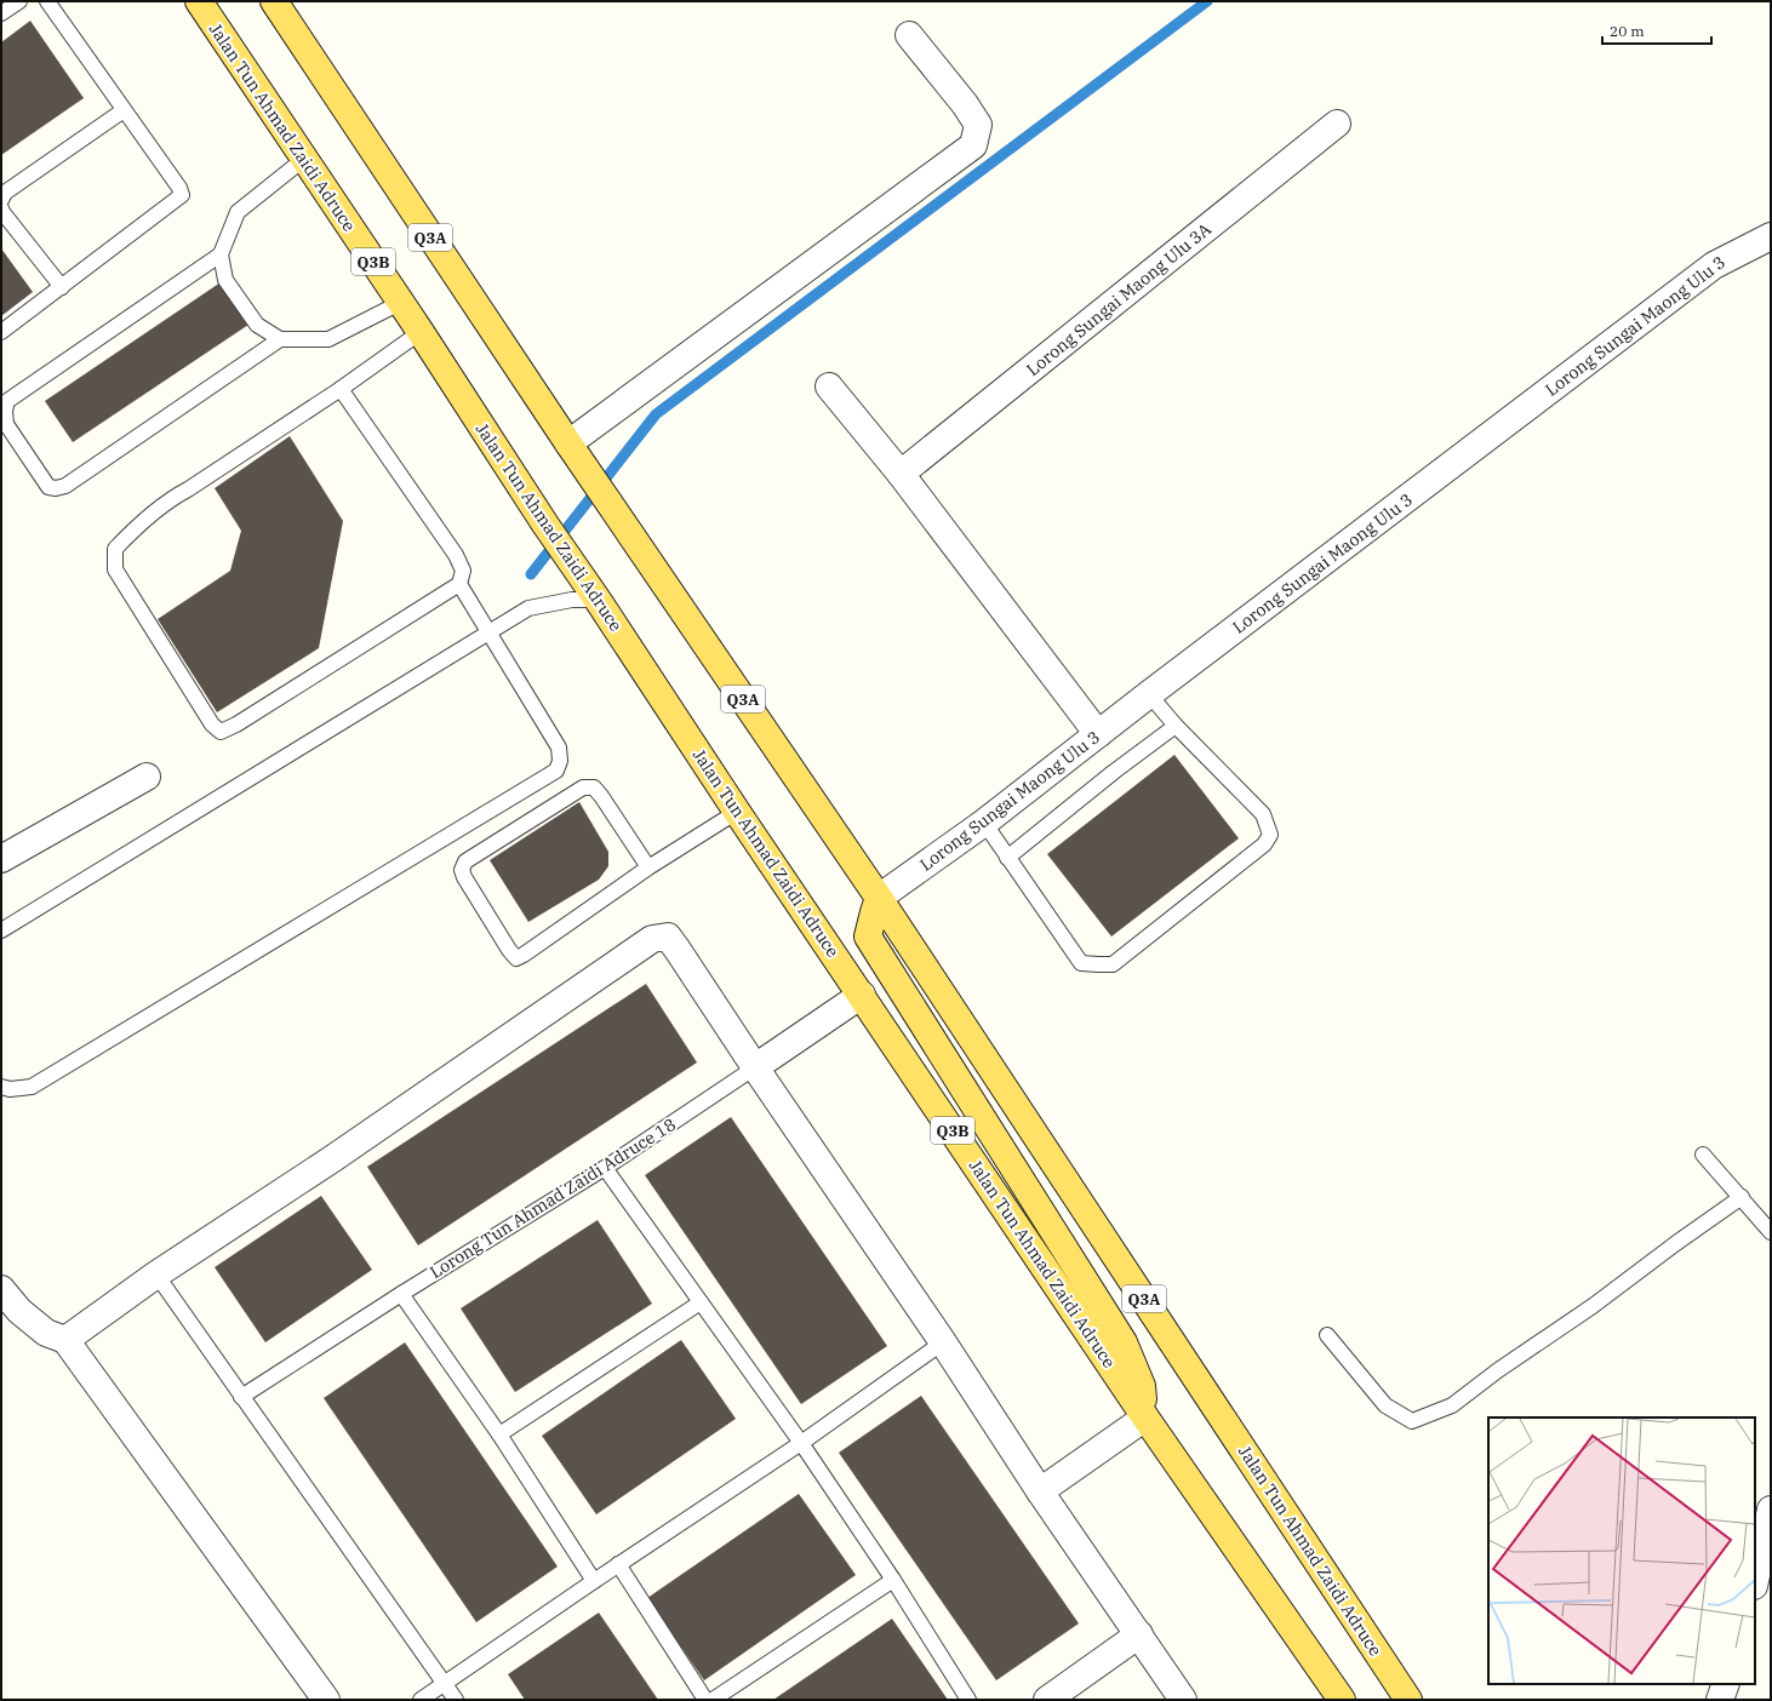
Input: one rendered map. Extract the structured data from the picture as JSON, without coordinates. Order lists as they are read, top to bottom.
{
  "streets": {
    "main road": ["Jalan Tun Ahmad Zaidi Adruce", "Q3A", "Q3B"],
    "street": ["Lorong Sungai Maong Ulu 3A", "Lorong Sungai Maong Ulu 3", "Lorong Tun Ahmad Zaidi Adruce 18"]
  },
  "crossings": [
    ["Jalan Tun Ahmad Zaidi Adruce", "Lorong Sungai Maong Ulu 3"],
    ["Jalan Tun Ahmad Zaidi Adruce", "Lorong Tun Ahmad Zaidi Adruce 18"]
  ],
  "scale_bar": "20 m"
}
